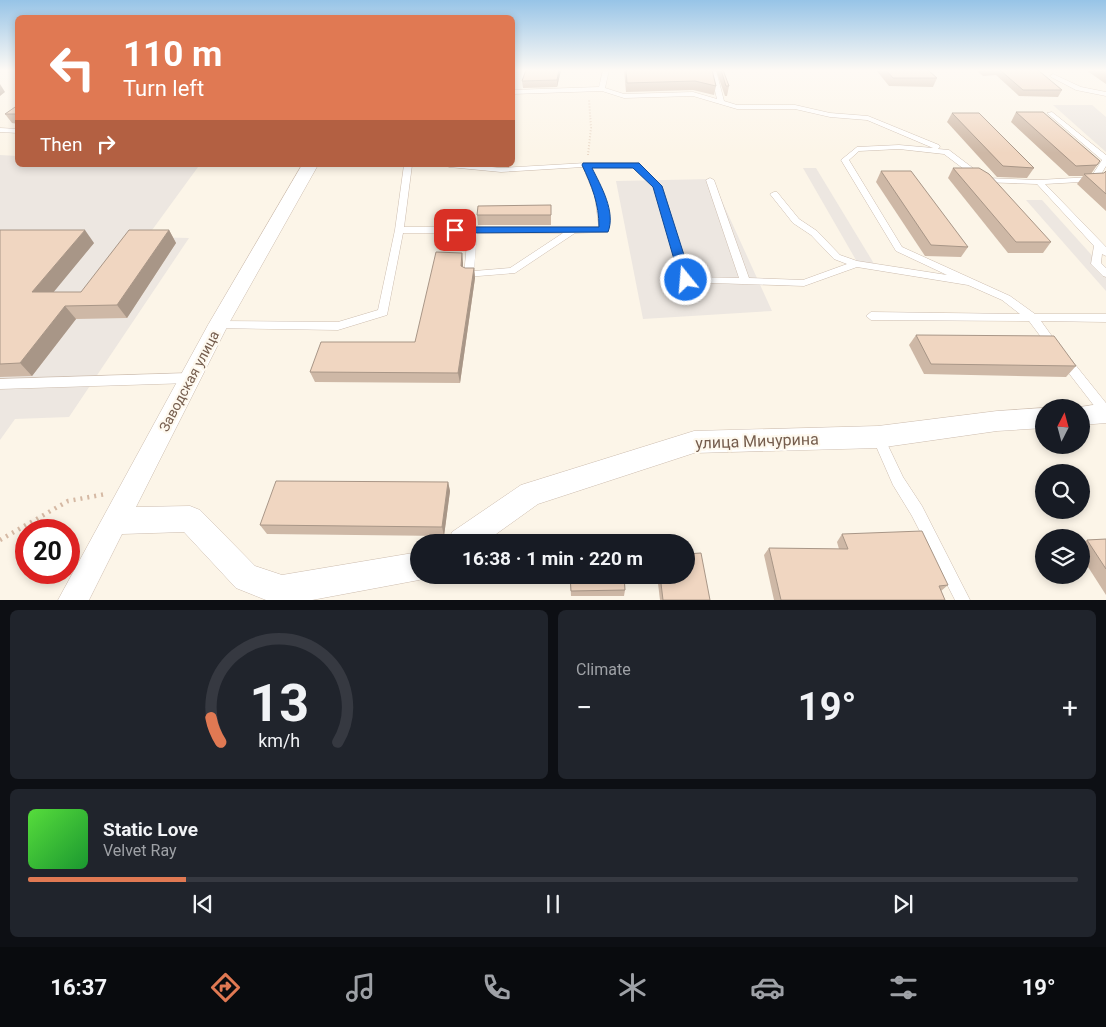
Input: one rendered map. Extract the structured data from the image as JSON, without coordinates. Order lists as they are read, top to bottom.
{
  "streets": {
    "street": ["Заводская улица", "улица Мичурина"]
  },
  "north": "top",
  "page": {
    "turn": ["110 m", "Turn left"],
    "then": "Then",
    "limit": "20",
    "trip": "16:38 · 1 min · 220 m",
    "tile": "Climate",
    "heat": ["−", "19°", "+"],
    "song": ["Static Love", "Velvet Ray"],
    "tabs": ["16:37", "19°"],
    "gauge": ["13", "km/h"]
  }
}
